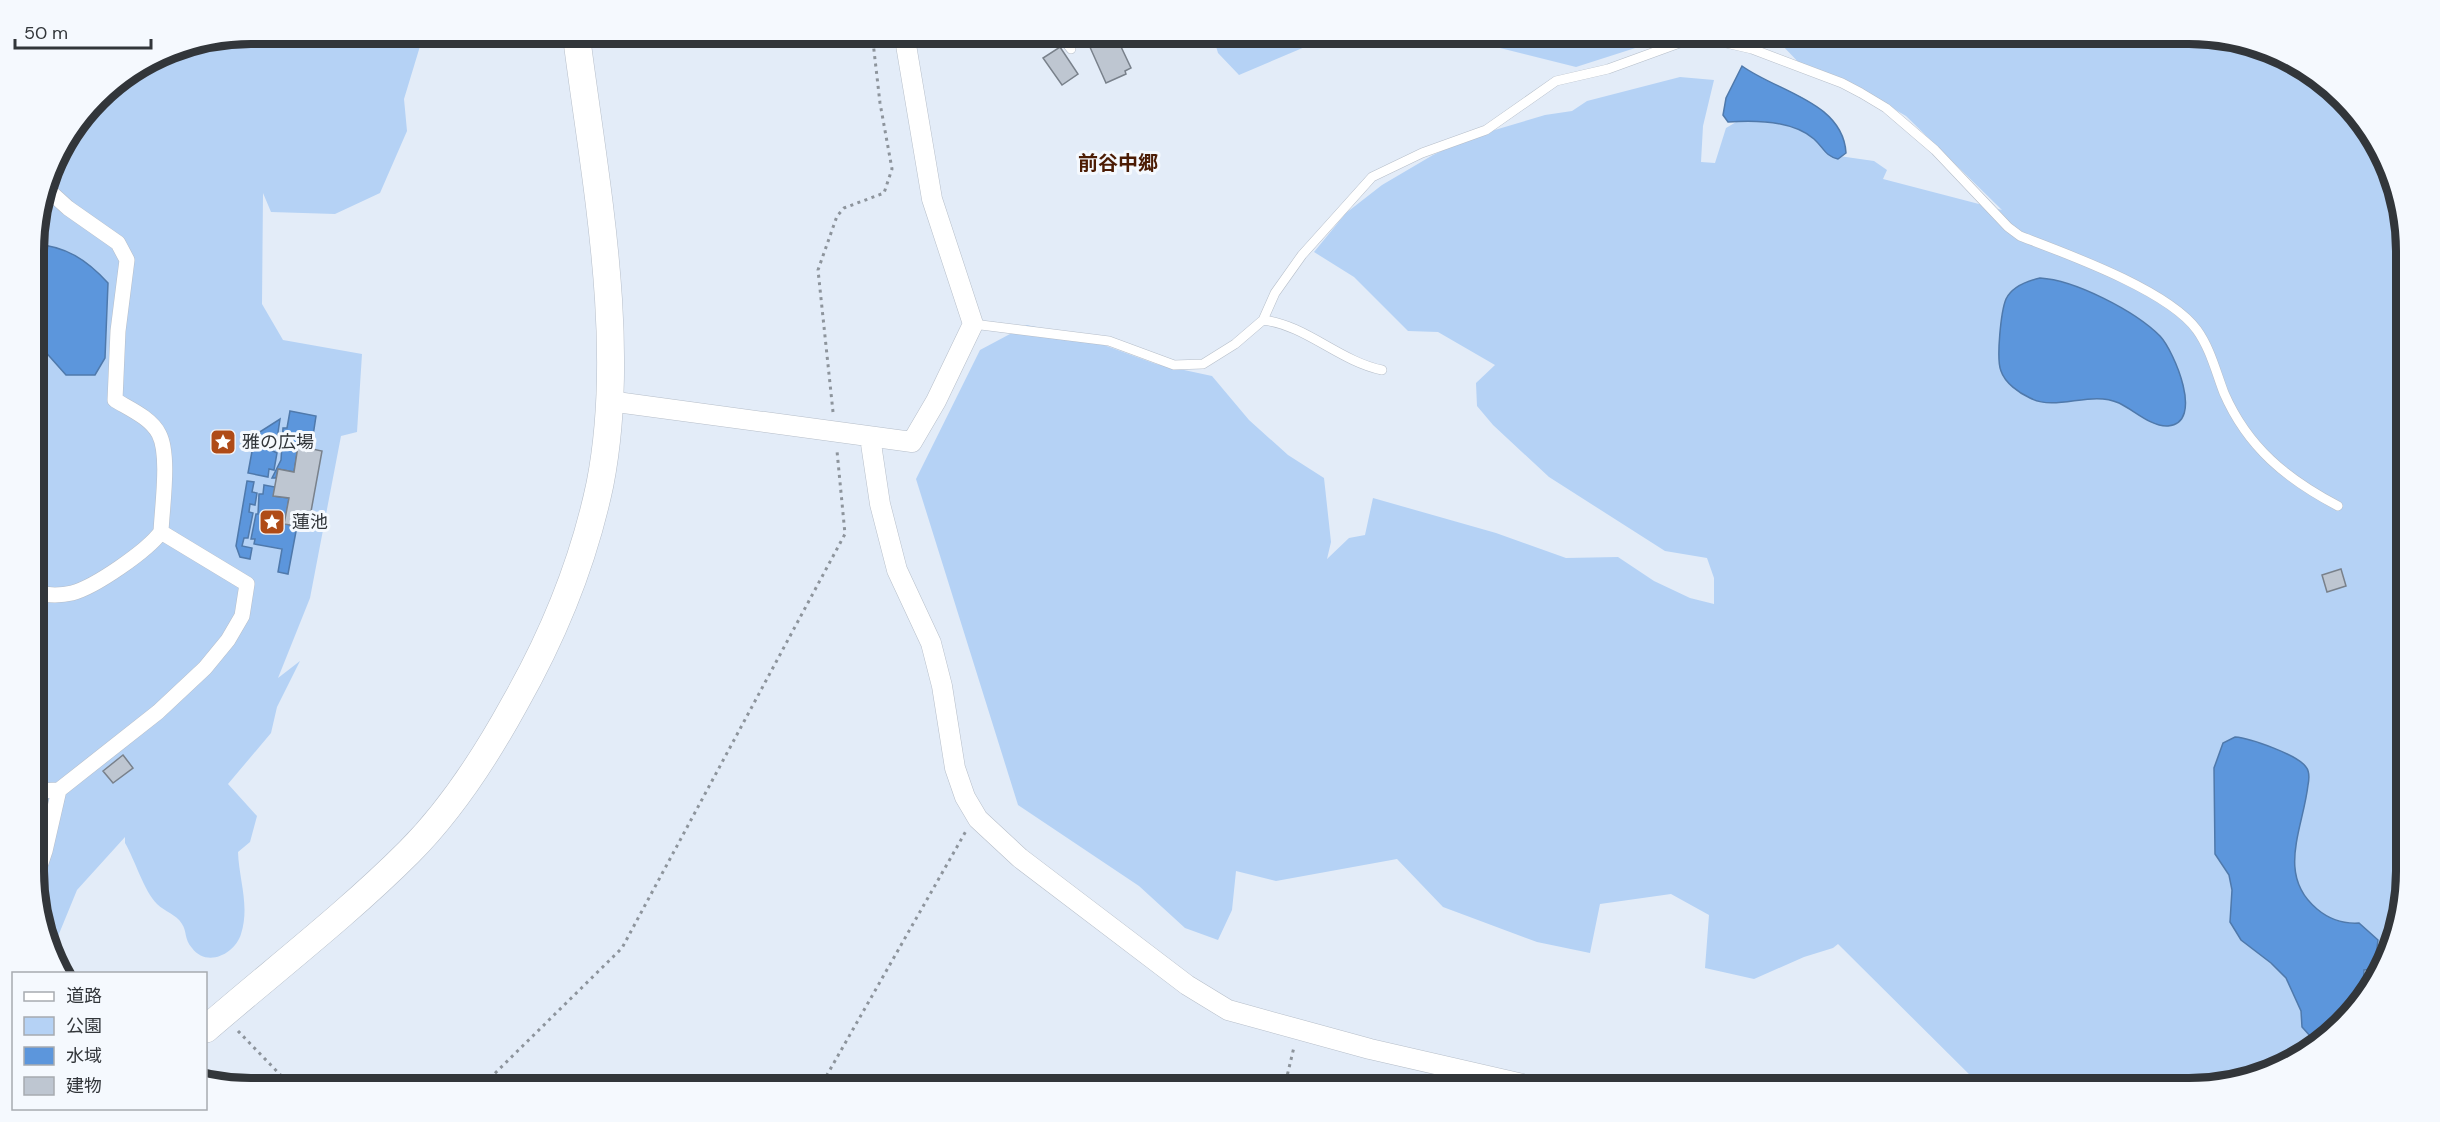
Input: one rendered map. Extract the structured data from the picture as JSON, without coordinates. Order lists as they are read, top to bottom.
{
  "districts": ["前谷中郷"],
  "places": {
    "place": ["雅の広場", "蓮池"]
  },
  "legend": [
    "道路",
    "公園",
    "水域",
    "建物"
  ],
  "scale_bar": "50 m"
}
